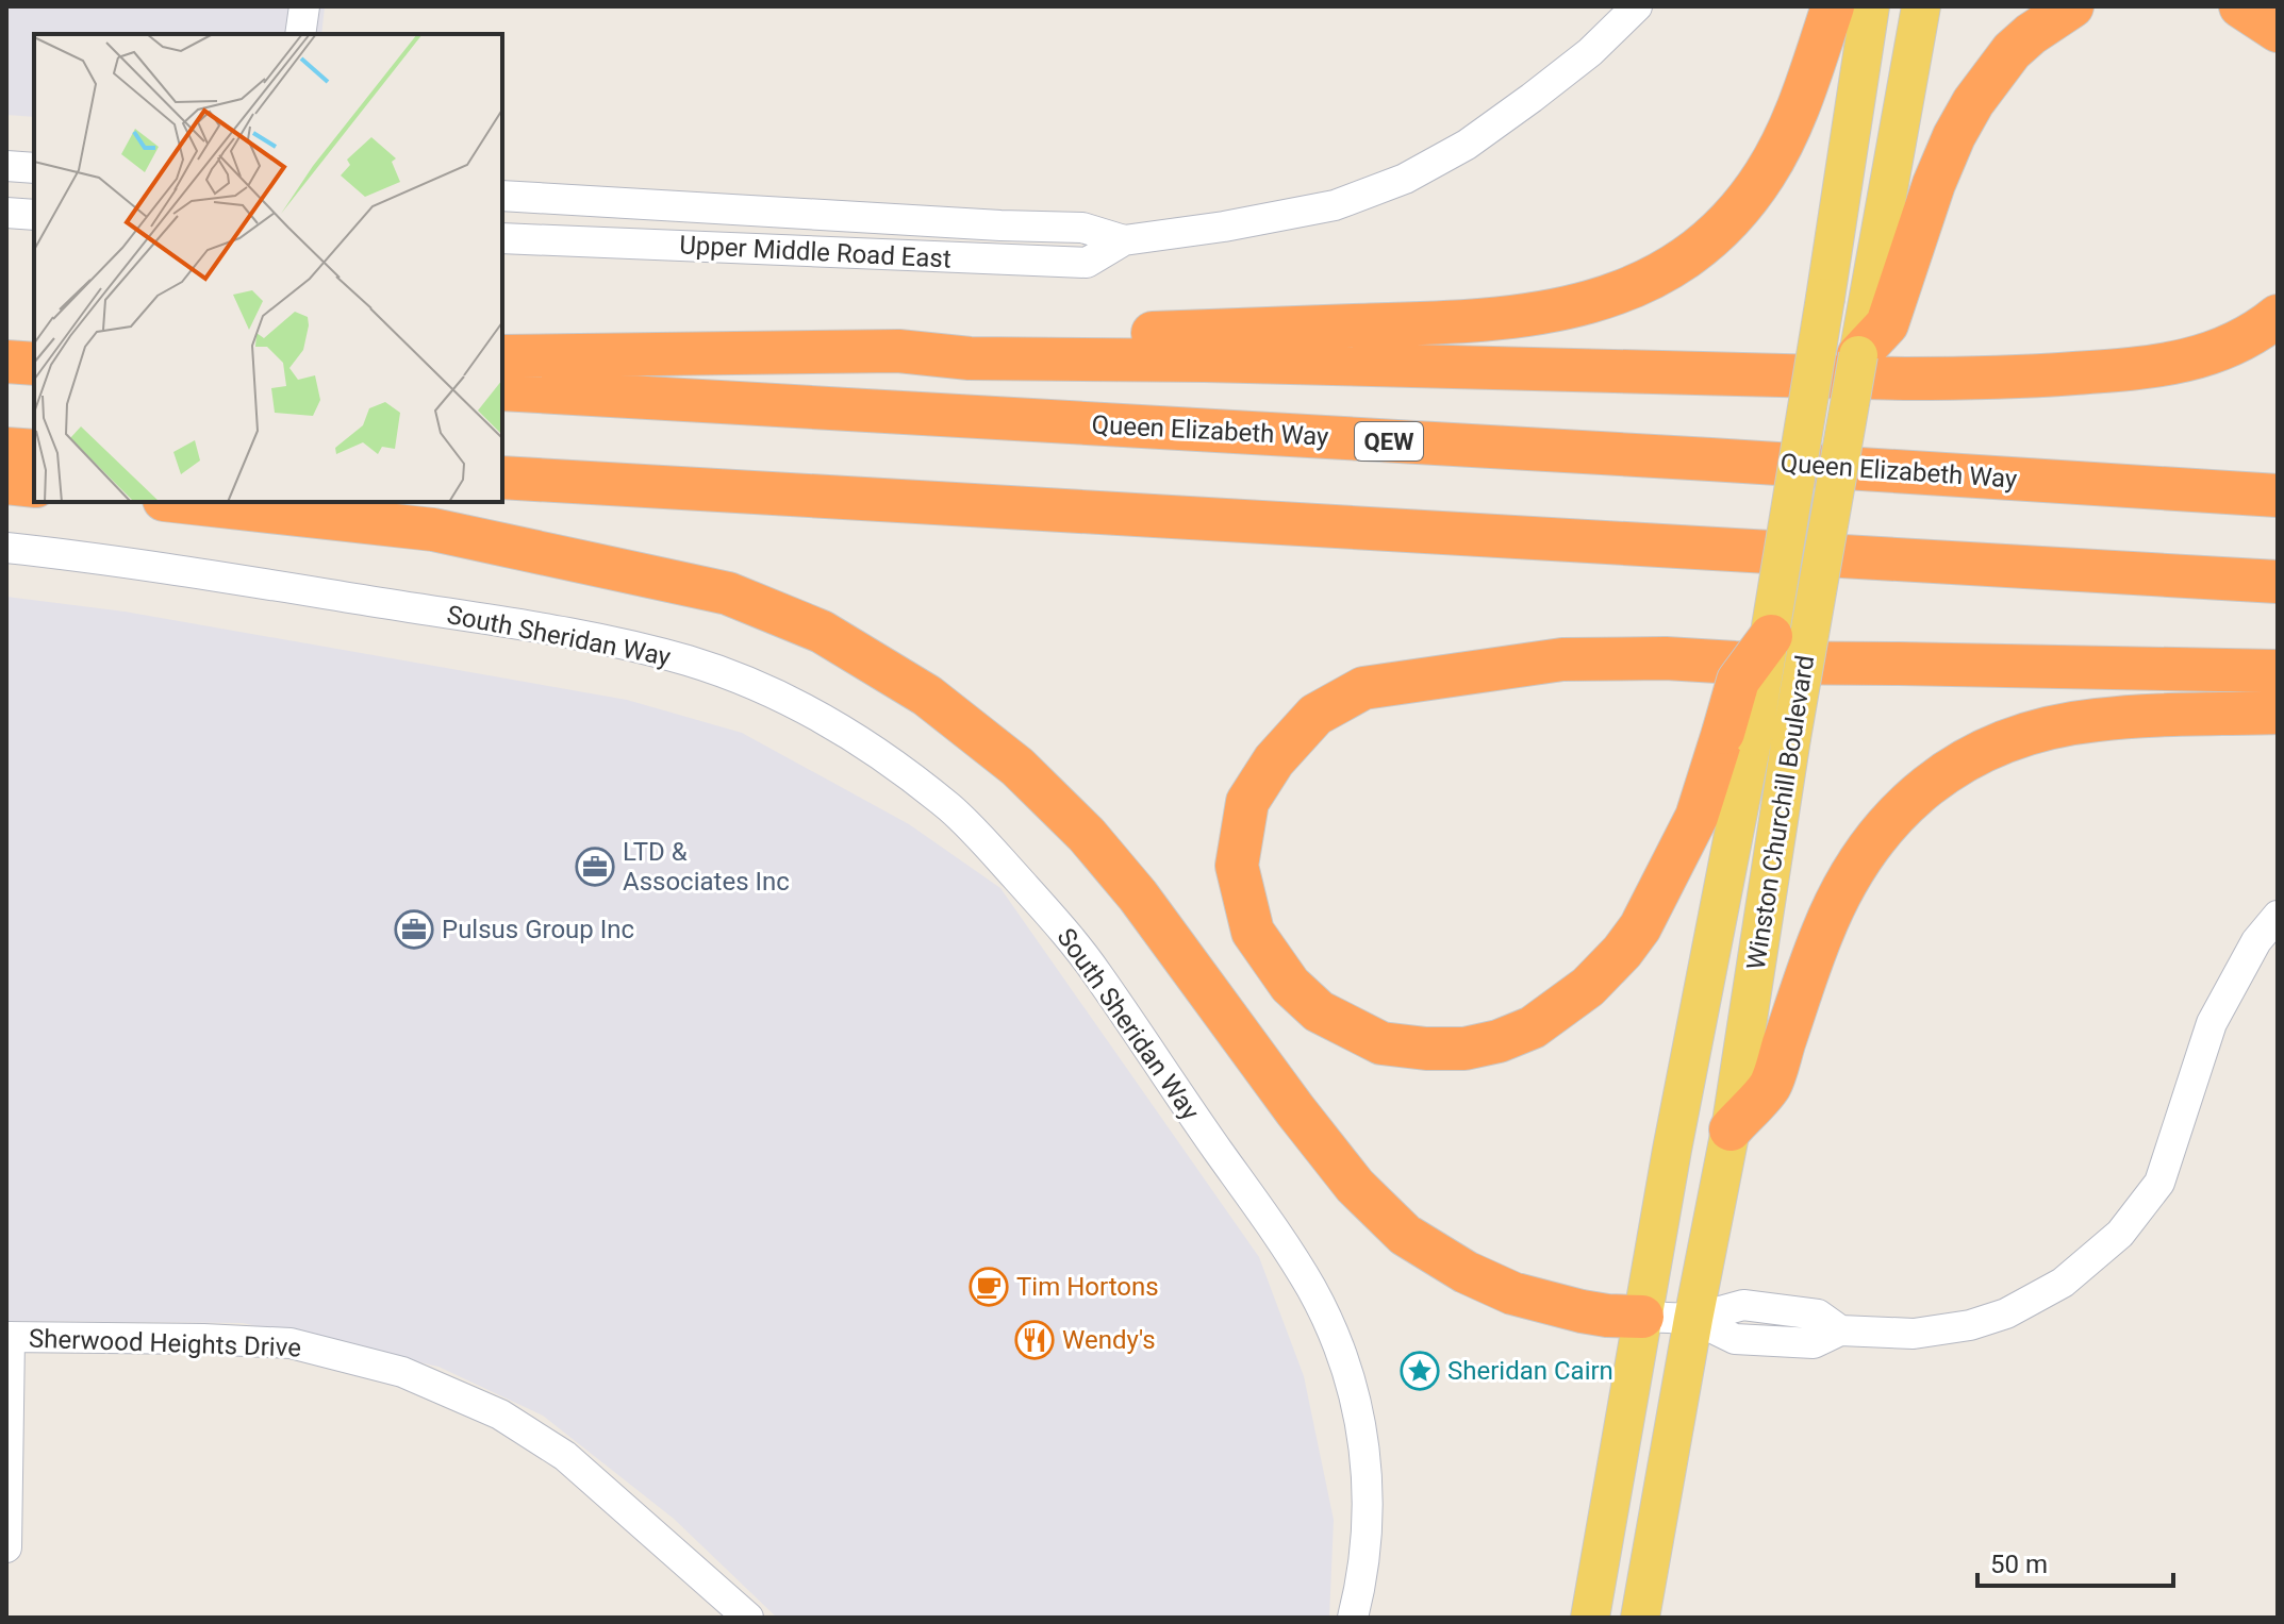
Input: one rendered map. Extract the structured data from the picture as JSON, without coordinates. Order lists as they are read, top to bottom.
{
  "streets": {
    "highway": ["Queen Elizabeth Way", "QEW"],
    "main road": ["Winston Churchill Boulevard"],
    "street": ["Upper Middle Road East", "South Sheridan Way", "Sherwood Heights Drive"]
  },
  "places": {
    "office": ["LTD & Associates Inc", "Pulsus Group Inc"],
    "cafe": ["Tim Hortons"],
    "restaurant": ["Wendy's"],
    "place": ["Sheridan Cairn"]
  },
  "scale_bar": "50 m"
}
